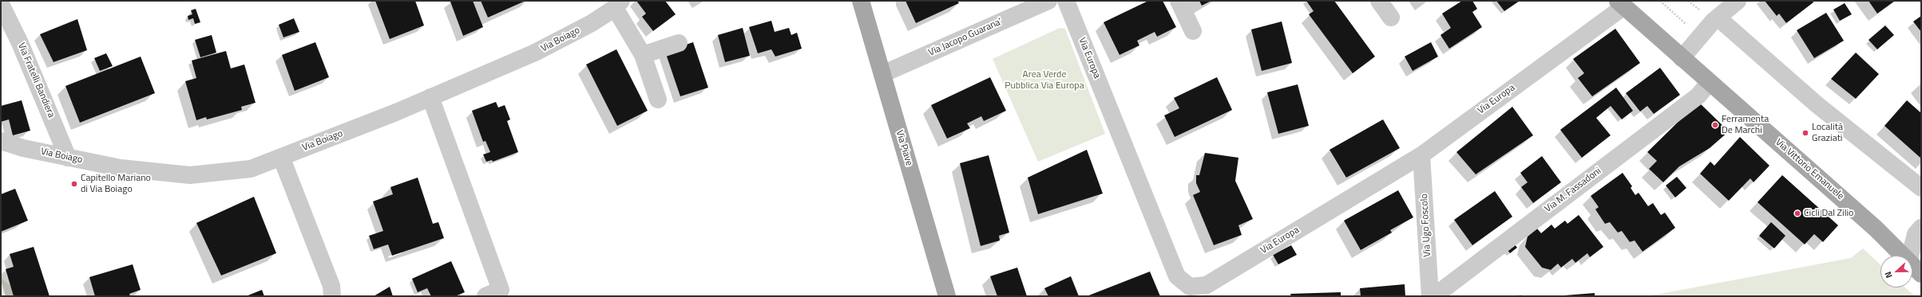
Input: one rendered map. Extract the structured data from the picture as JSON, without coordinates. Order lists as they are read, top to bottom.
{
  "streets": {
    "main road": ["Via Piave", "Via Vittorio Emanuele"],
    "street": [
      "Via Jacopo Guarana'",
      "Via Boiago",
      "Via Europa",
      "Via Fratelli Bandiera",
      "Via M. Fassadoni",
      "Via Ugo Foscolo"
    ]
  },
  "crossings": [
    ["Via Jacopo Guarana'", "Via Piave"],
    ["Via Boiago", "Via Fratelli Bandiera"],
    ["Via Europa", "Via Vittorio Emanuele"],
    ["Via Europa", "Via Ugo Foscolo"],
    ["Via Vittorio Emanuele", "Via M. Fassadoni"]
  ],
  "parks": ["Area Verde Pubblica Via Europa"],
  "places": [
    "Ferramenta De Marchi",
    "Località Graziati",
    "Capitello Mariano di Via Boiago",
    "Cicli Dal Zilio"
  ],
  "north": "left"
}
